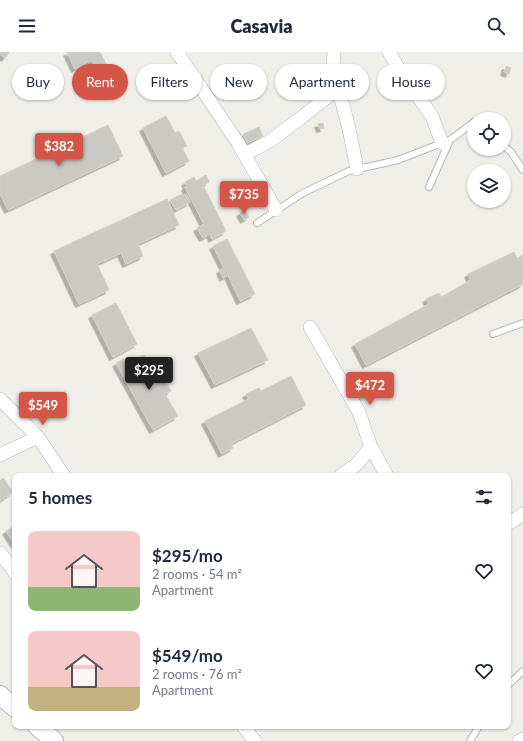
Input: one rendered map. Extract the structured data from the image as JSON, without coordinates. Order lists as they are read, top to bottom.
{
  "page": {
    "header": "Casavia",
    "chip": [
      "Buy",
      "Rent",
      "Filters",
      "New",
      "Apartment",
      "House"
    ],
    "price": [
      "$382",
      "$735",
      "$295",
      "$472",
      "$549"
    ],
    "heading": "5 homes",
    "list": [
      {
        "name": "$295/mo",
        "note": "2 rooms · 54 m² · Apartment"
      },
      {
        "name": "$549/mo",
        "note": "2 rooms · 76 m² · Apartment"
      }
    ]
  }
}
